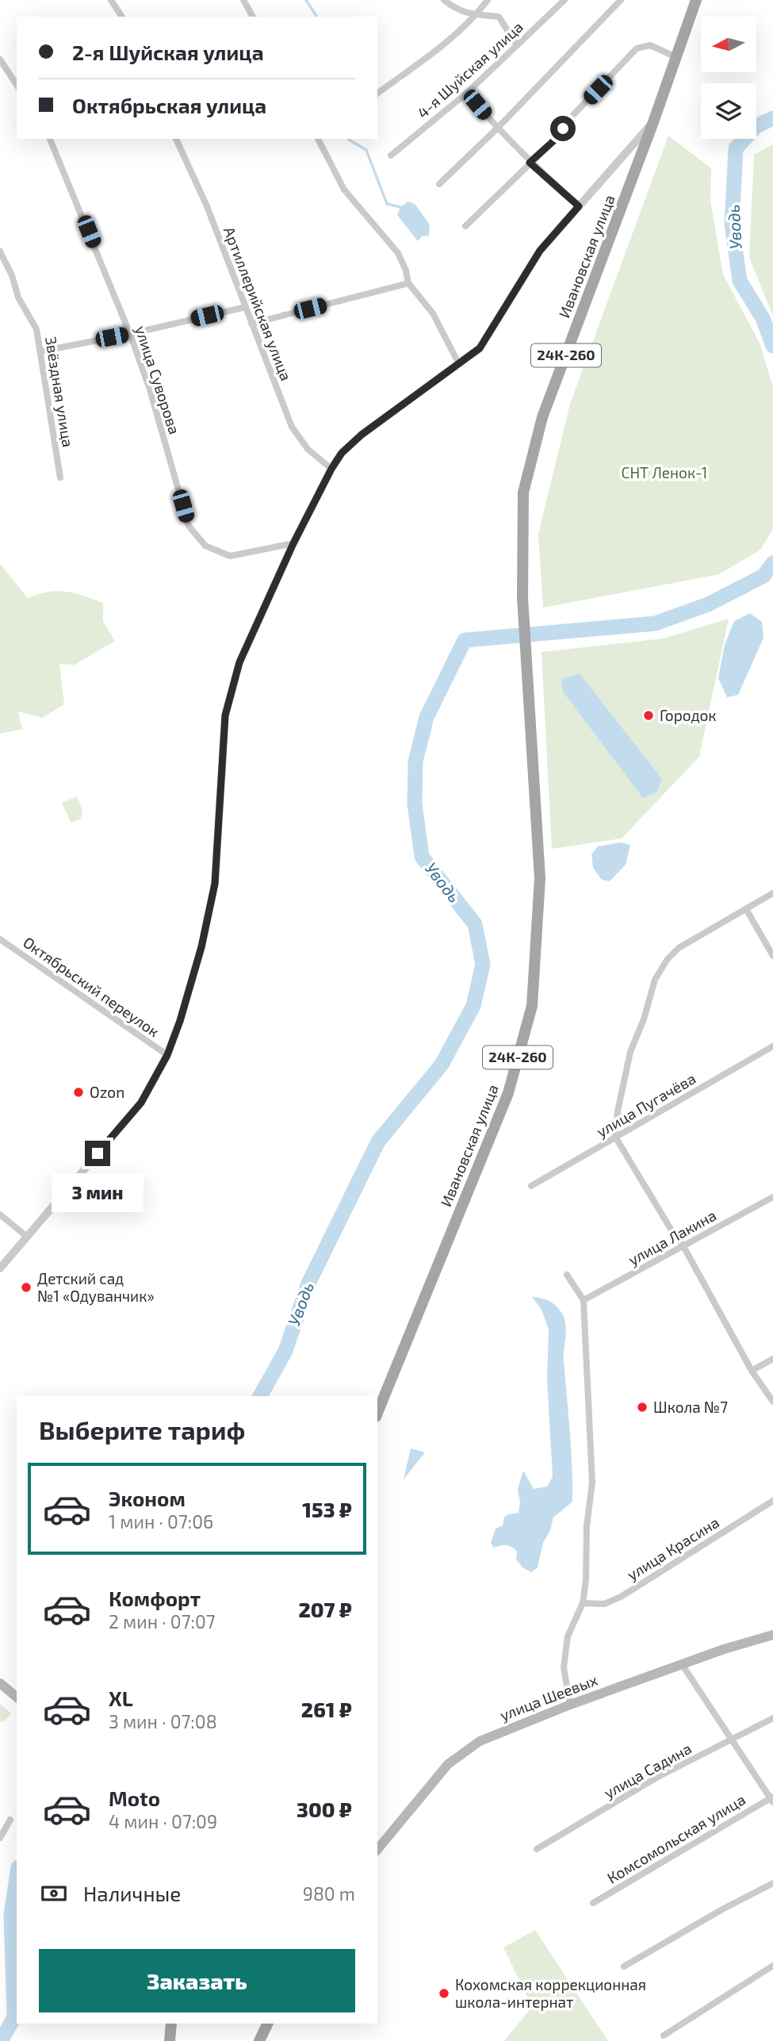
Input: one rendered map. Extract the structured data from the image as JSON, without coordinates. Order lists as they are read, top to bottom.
{
  "streets": {
    "main road": ["Ивановская улица", "24К-260", "улица Шеевых"],
    "street": [
      "4-я Шуйская улица",
      "Артиллерийская улица",
      "улица Суворова",
      "Звёздная улица",
      "Октябрьский переулок",
      "улица Пугачёва",
      "улица Лакина",
      "улица Красина",
      "улица Садина",
      "Комсомольская улица"
    ]
  },
  "crossings": [
    ["Ивановская улица", "24К-260"]
  ],
  "water": ["Уводь"],
  "parks": ["СНТ Ленок-1"],
  "places": [
    "Городок",
    "Ozon",
    "Детский сад №1 «Одуванчик»",
    "Школа №7",
    "Кохомская коррекционная школа-интернат"
  ],
  "north": "left",
  "page": {
    "banner": ["2-я Шуйская улица", "Октябрьская улица"],
    "bubble": "3 мин",
    "heading": "Выберите тариф",
    "list": [
      {
        "name": "Эконом",
        "note": "1 мин · 07:06",
        "value": "153 ₽"
      },
      {
        "name": "Комфорт",
        "note": "2 мин · 07:07",
        "value": "207 ₽"
      },
      {
        "name": "XL",
        "note": "3 мин · 07:08",
        "value": "261 ₽"
      },
      {
        "name": "Moto",
        "note": "4 мин · 07:09",
        "value": "300 ₽"
      }
    ],
    "pay": ["Наличные", "980 m"],
    "buttons": "Заказать"
  }
}
